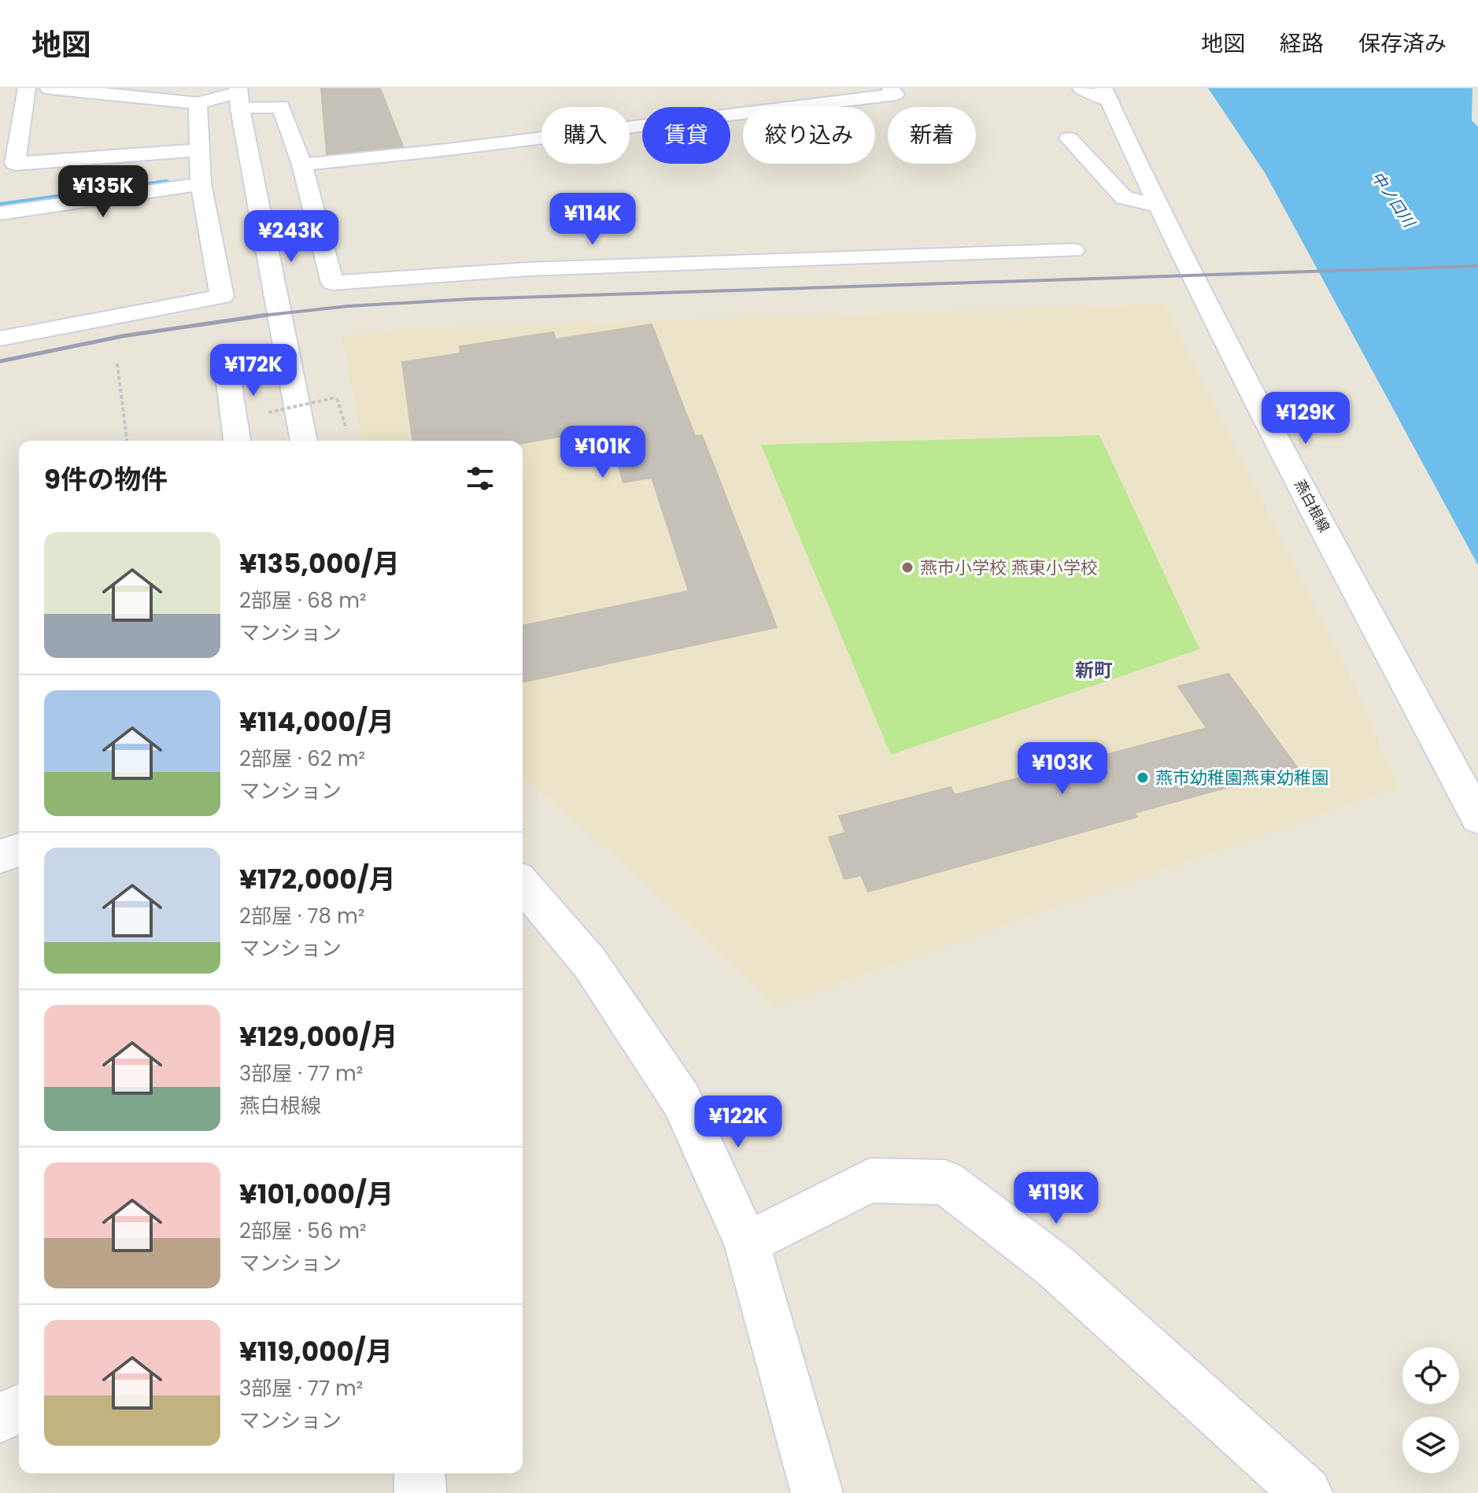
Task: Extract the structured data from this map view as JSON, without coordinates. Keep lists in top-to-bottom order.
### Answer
{
  "streets": {
    "street": ["燕白根線"]
  },
  "districts": ["新町"],
  "water": ["中ノ口川"],
  "places": ["燕市小学校 燕東小学校", "燕市幼稚園燕東幼稚園"],
  "page": {
    "header": "地図",
    "nav": ["地図", "経路", "保存済み"],
    "chip": [
      "購入",
      "賃貸",
      "絞り込み",
      "新着"
    ],
    "price": [
      "¥135K",
      "¥114K",
      "¥243K",
      "¥172K",
      "¥129K",
      "¥101K",
      "¥103K",
      "¥122K",
      "¥119K"
    ],
    "heading": "9件の物件",
    "list": [
      {
        "name": "¥135,000/月",
        "note": "2部屋 · 68 m² · マンション"
      },
      {
        "name": "¥114,000/月",
        "note": "2部屋 · 62 m² · マンション"
      },
      {
        "name": "¥172,000/月",
        "note": "2部屋 · 78 m² · マンション"
      },
      {
        "name": "¥129,000/月",
        "note": "3部屋 · 77 m² · 燕白根線"
      },
      {
        "name": "¥101,000/月",
        "note": "2部屋 · 56 m² · マンション"
      },
      {
        "name": "¥119,000/月",
        "note": "3部屋 · 77 m² · マンション"
      }
    ]
  }
}
